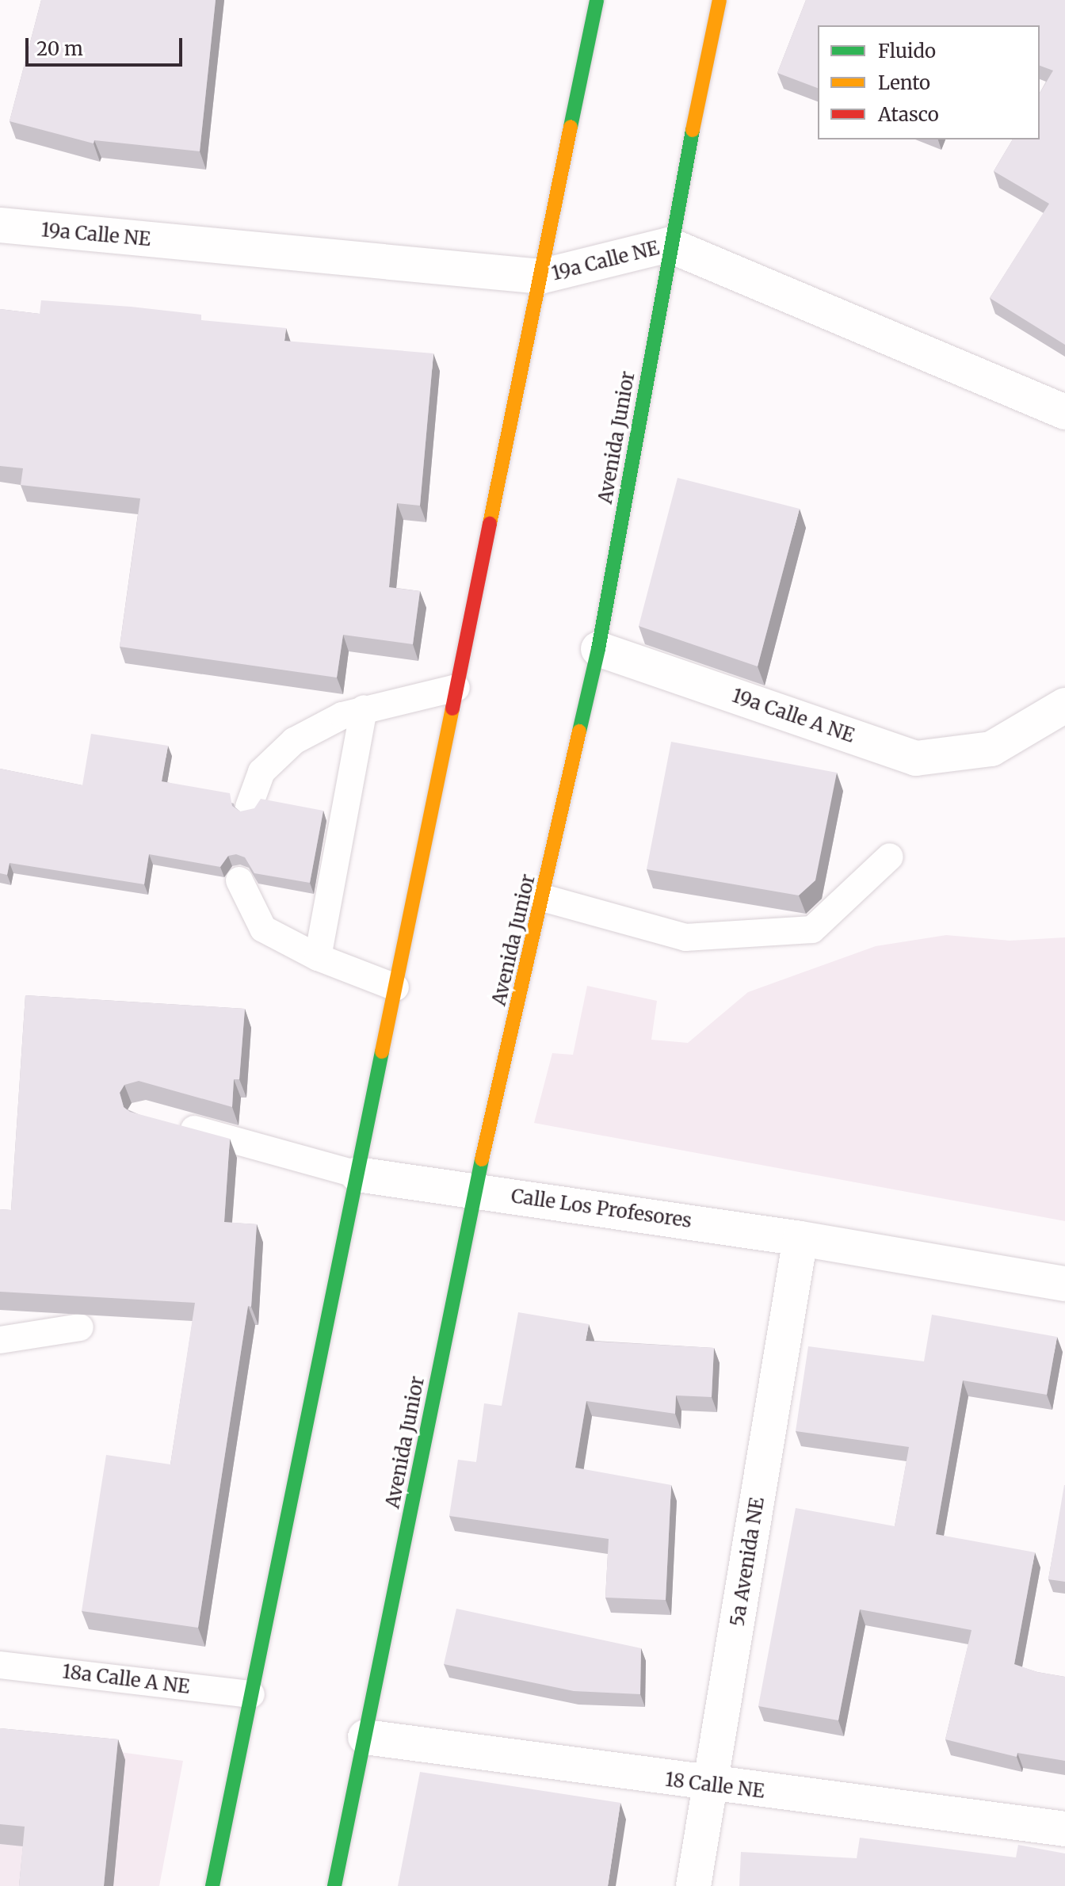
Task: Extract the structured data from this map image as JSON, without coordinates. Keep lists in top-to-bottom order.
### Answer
{
  "streets": {
    "main road": ["Avenida Junior"],
    "street": [
      "19a Calle NE",
      "19a Calle A NE",
      "Calle Los Profesores",
      "5a Avenida NE",
      "18 Calle NE"
    ],
    "lane": ["18a Calle A NE"]
  },
  "crossings": [
    ["19a Calle NE", "Avenida Junior"],
    ["Avenida Junior", "19a Calle A NE"],
    ["Avenida Junior", "Calle Los Profesores"],
    ["Avenida Junior", "18 Calle NE"],
    ["Calle Los Profesores", "5a Avenida NE"],
    ["5a Avenida NE", "18 Calle NE"]
  ],
  "legend": ["Fluido", "Lento", "Atasco"],
  "scale_bar": "20 m"
}
